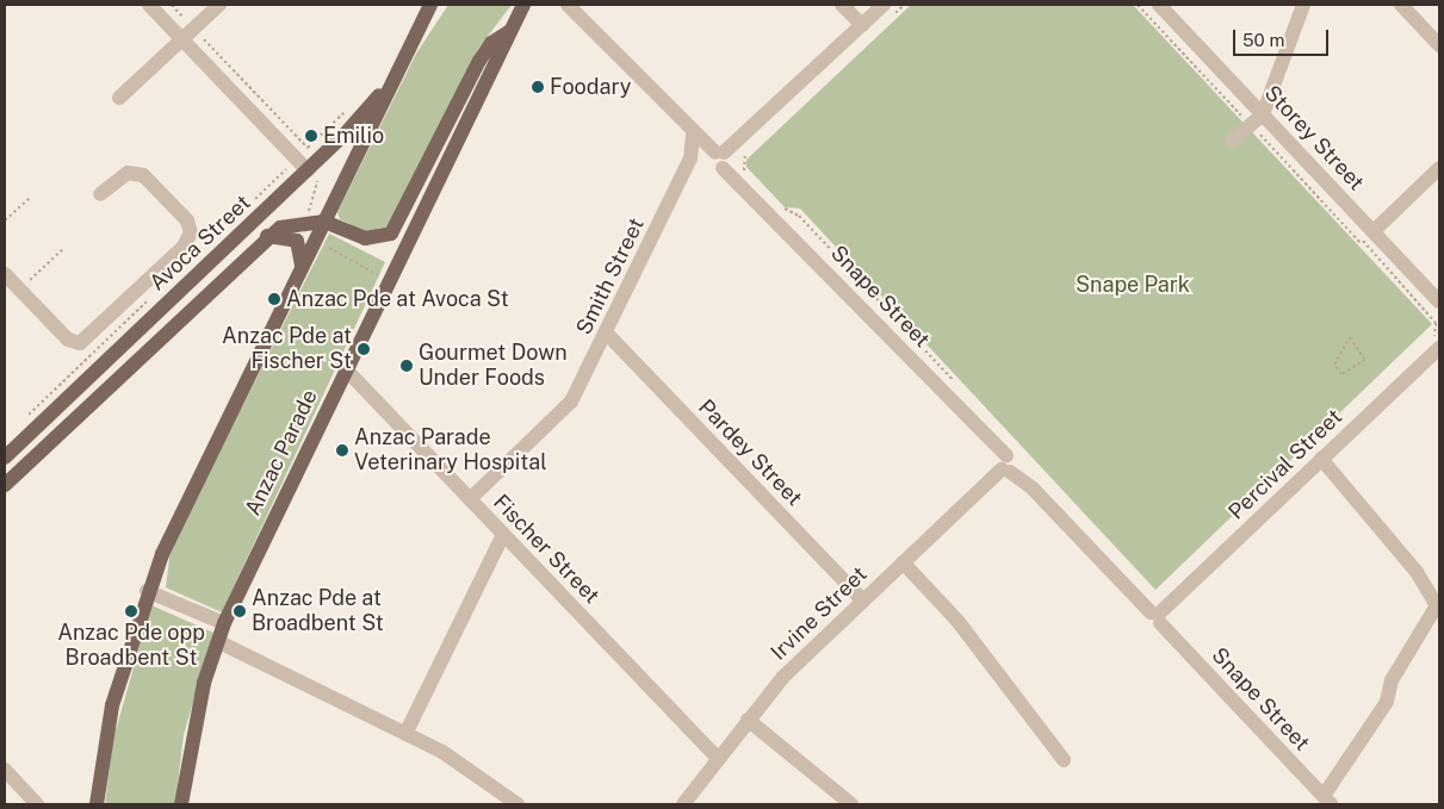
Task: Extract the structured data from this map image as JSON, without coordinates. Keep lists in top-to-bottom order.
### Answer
{
  "streets": {
    "main road": ["Avoca Street", "Anzac Parade"],
    "street": [
      "Storey Street",
      "Smith Street",
      "Snape Street",
      "Pardey Street",
      "Percival Street",
      "Fischer Street",
      "Irvine Street"
    ]
  },
  "crossings": [
    ["Smith Street", "Snape Street"],
    ["Smith Street", "Pardey Street"],
    ["Smith Street", "Fischer Street"],
    ["Snape Street", "Percival Street"],
    ["Snape Street", "Irvine Street"],
    ["Anzac Parade", "Fischer Street"],
    ["Pardey Street", "Irvine Street"],
    ["Fischer Street", "Irvine Street"]
  ],
  "parks": ["Snape Park"],
  "places": [
    "Foodary",
    "Emilio",
    "Anzac Pde at Avoca St",
    "Anzac Pde at Fischer St",
    "Gourmet Down Under Foods",
    "Anzac Parade Veterinary Hospital",
    "Anzac Pde opp Broadbent St",
    "Anzac Pde at Broadbent St"
  ],
  "scale_bar": "50 m"
}
